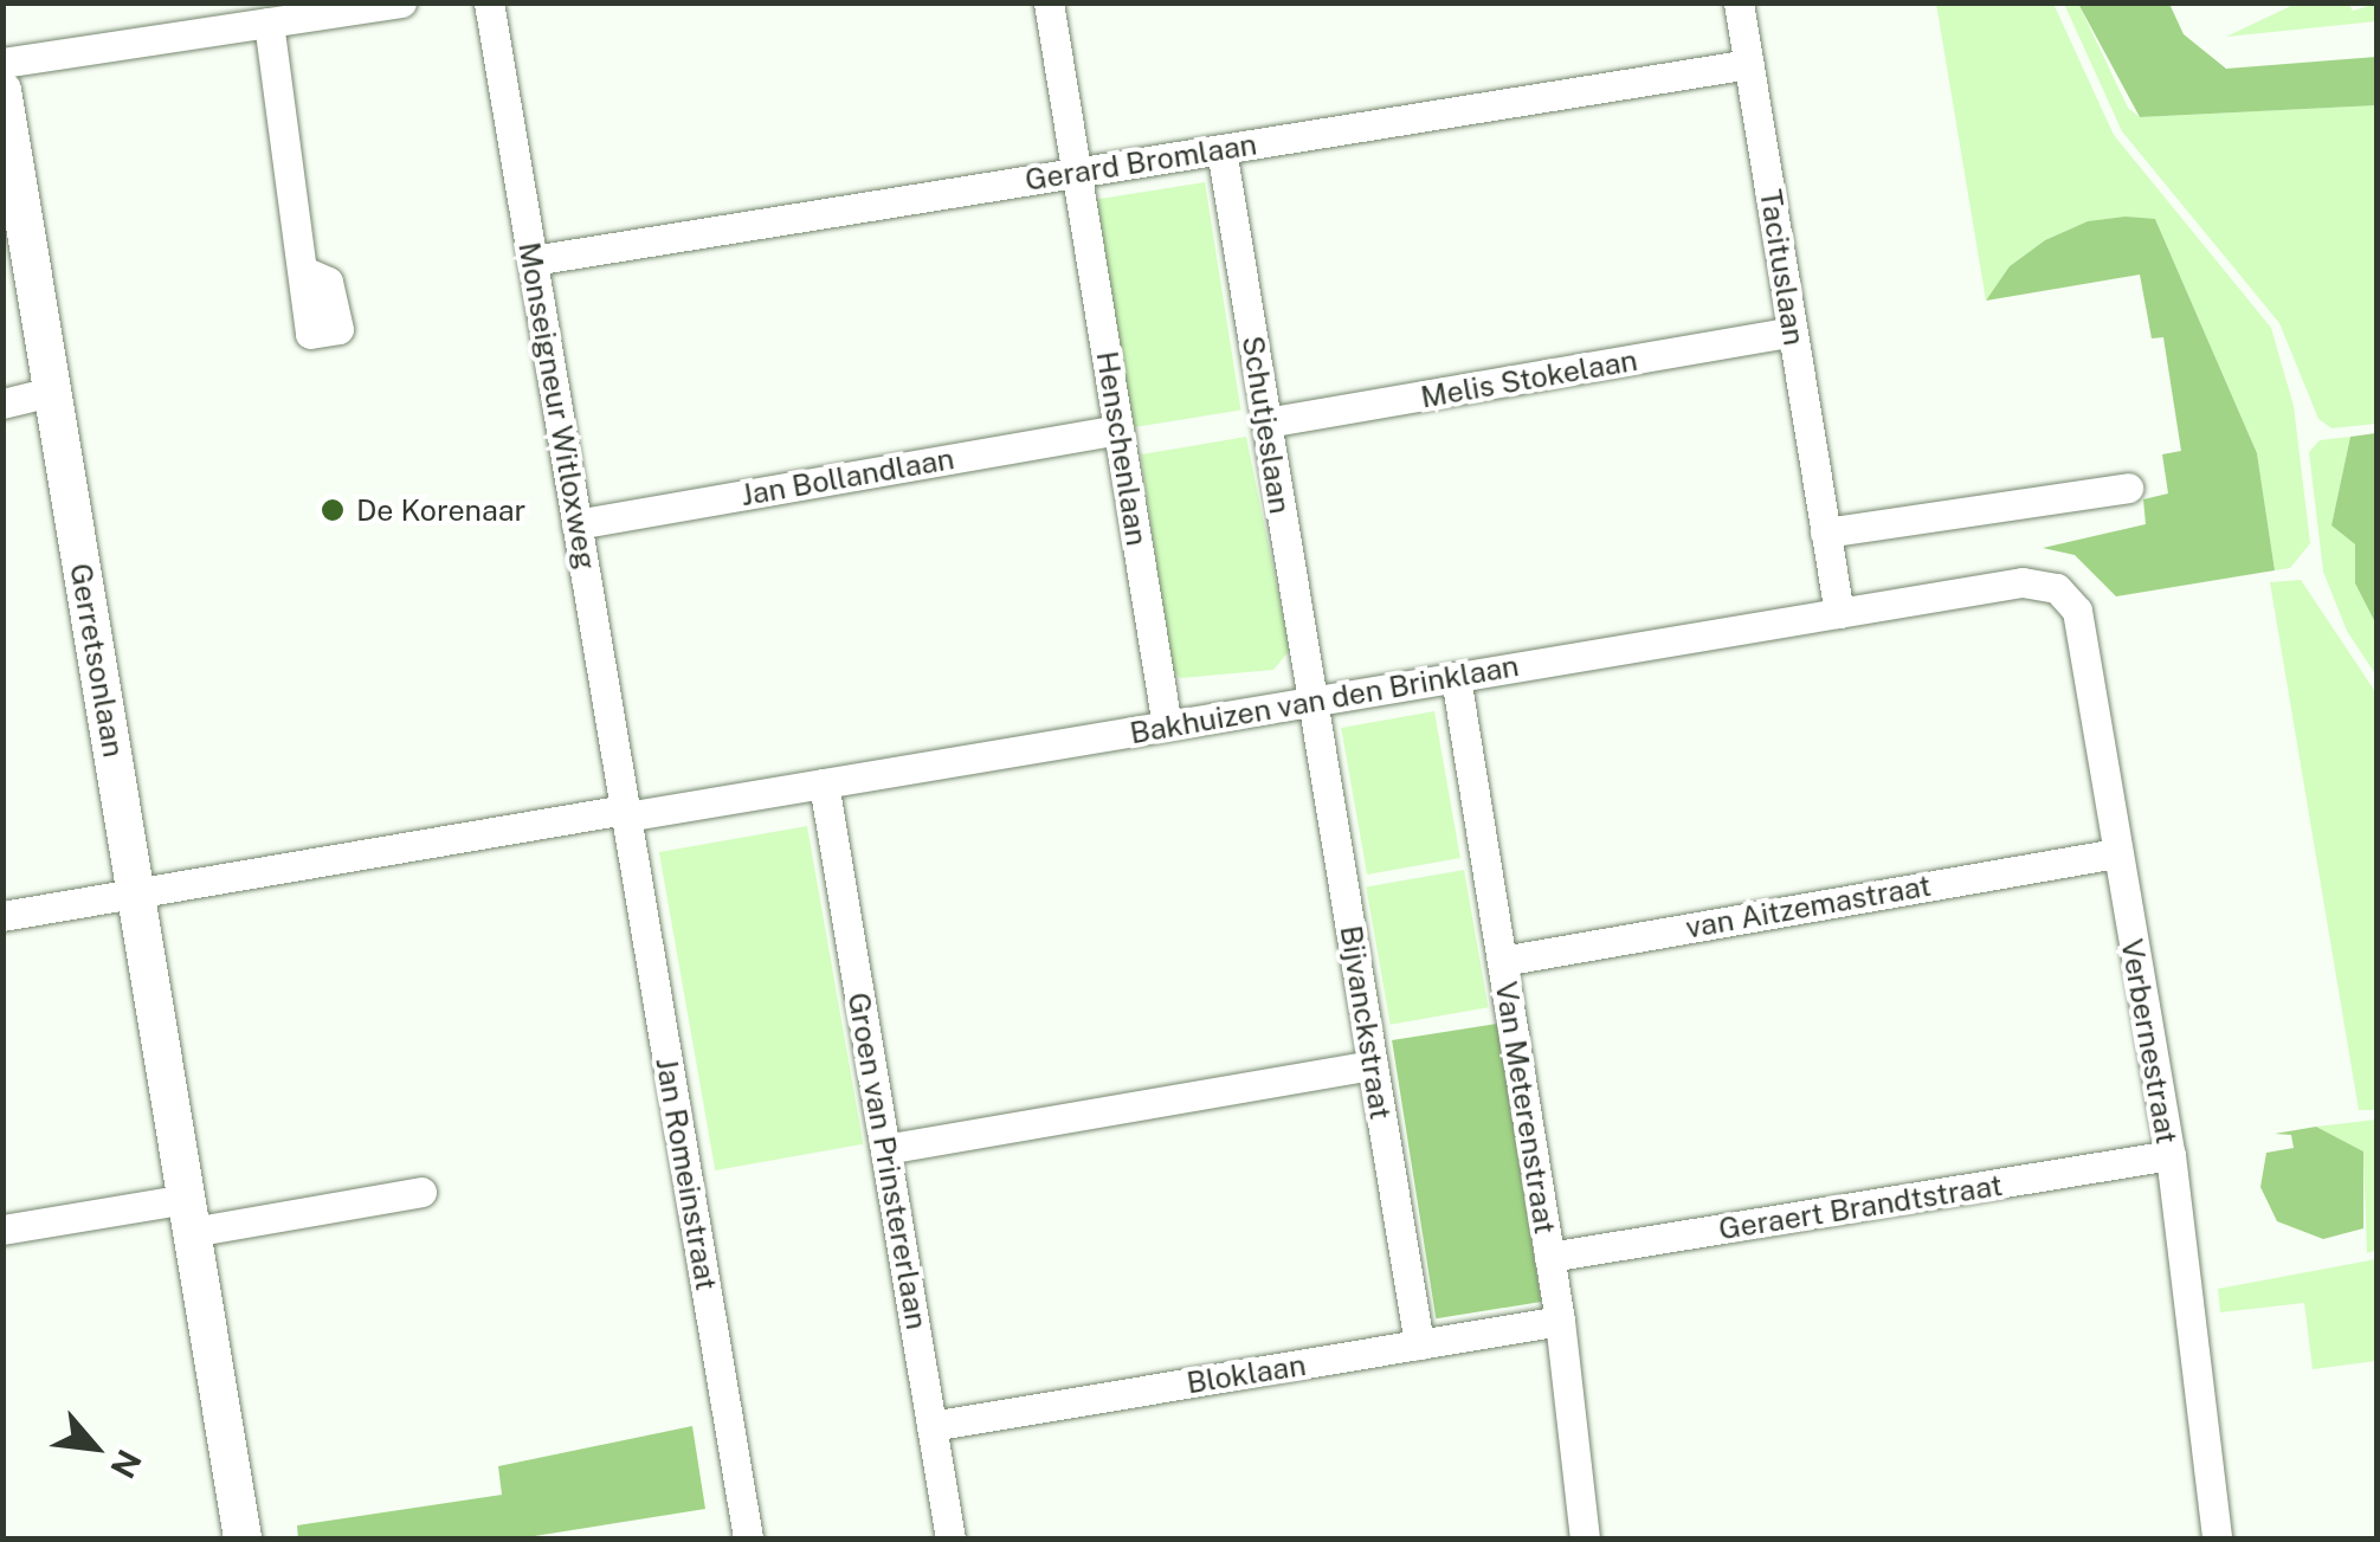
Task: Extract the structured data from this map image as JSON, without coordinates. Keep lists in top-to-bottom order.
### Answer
{
  "streets": {
    "street": [
      "Gerard Bromlaan",
      "Tacituslaan",
      "Melis Stokelaan",
      "Monseigneur Witloxweg",
      "Schutjeslaan",
      "Henschenlaan",
      "Jan Bollandlaan",
      "Gerretsonlaan",
      "Bakhuizen van den Brinklaan",
      "van Aitzemastraat",
      "Bijvanckstraat",
      "Verbernestraat",
      "Van Meterenstraat",
      "Groen van Prinstererlaan",
      "Jan Romeinstraat",
      "Geraert Brandtstraat",
      "Bloklaan"
    ]
  },
  "crossings": [
    ["Gerard Bromlaan", "Tacituslaan"],
    ["Gerard Bromlaan", "Monseigneur Witloxweg"],
    ["Gerard Bromlaan", "Schutjeslaan"],
    ["Gerard Bromlaan", "Henschenlaan"],
    ["Tacituslaan", "Melis Stokelaan"],
    ["Tacituslaan", "Bakhuizen van den Brinklaan"],
    ["Melis Stokelaan", "Schutjeslaan"],
    ["Monseigneur Witloxweg", "Jan Bollandlaan"],
    ["Monseigneur Witloxweg", "Bakhuizen van den Brinklaan"],
    ["Monseigneur Witloxweg", "Jan Romeinstraat"],
    ["Schutjeslaan", "Bakhuizen van den Brinklaan"],
    ["Schutjeslaan", "Bijvanckstraat"],
    ["Henschenlaan", "Jan Bollandlaan"],
    ["Henschenlaan", "Bakhuizen van den Brinklaan"],
    ["Gerretsonlaan", "Bakhuizen van den Brinklaan"],
    ["Bakhuizen van den Brinklaan", "Bijvanckstraat"],
    ["Bakhuizen van den Brinklaan", "Verbernestraat"],
    ["Bakhuizen van den Brinklaan", "Van Meterenstraat"],
    ["Bakhuizen van den Brinklaan", "Groen van Prinstererlaan"],
    ["Bakhuizen van den Brinklaan", "Jan Romeinstraat"],
    ["van Aitzemastraat", "Verbernestraat"],
    ["van Aitzemastraat", "Van Meterenstraat"],
    ["Bijvanckstraat", "Bloklaan"],
    ["Verbernestraat", "Geraert Brandtstraat"],
    ["Van Meterenstraat", "Geraert Brandtstraat"],
    ["Van Meterenstraat", "Bloklaan"],
    ["Groen van Prinstererlaan", "Bloklaan"]
  ],
  "places": ["De Korenaar"],
  "north": "bottom right"
}
